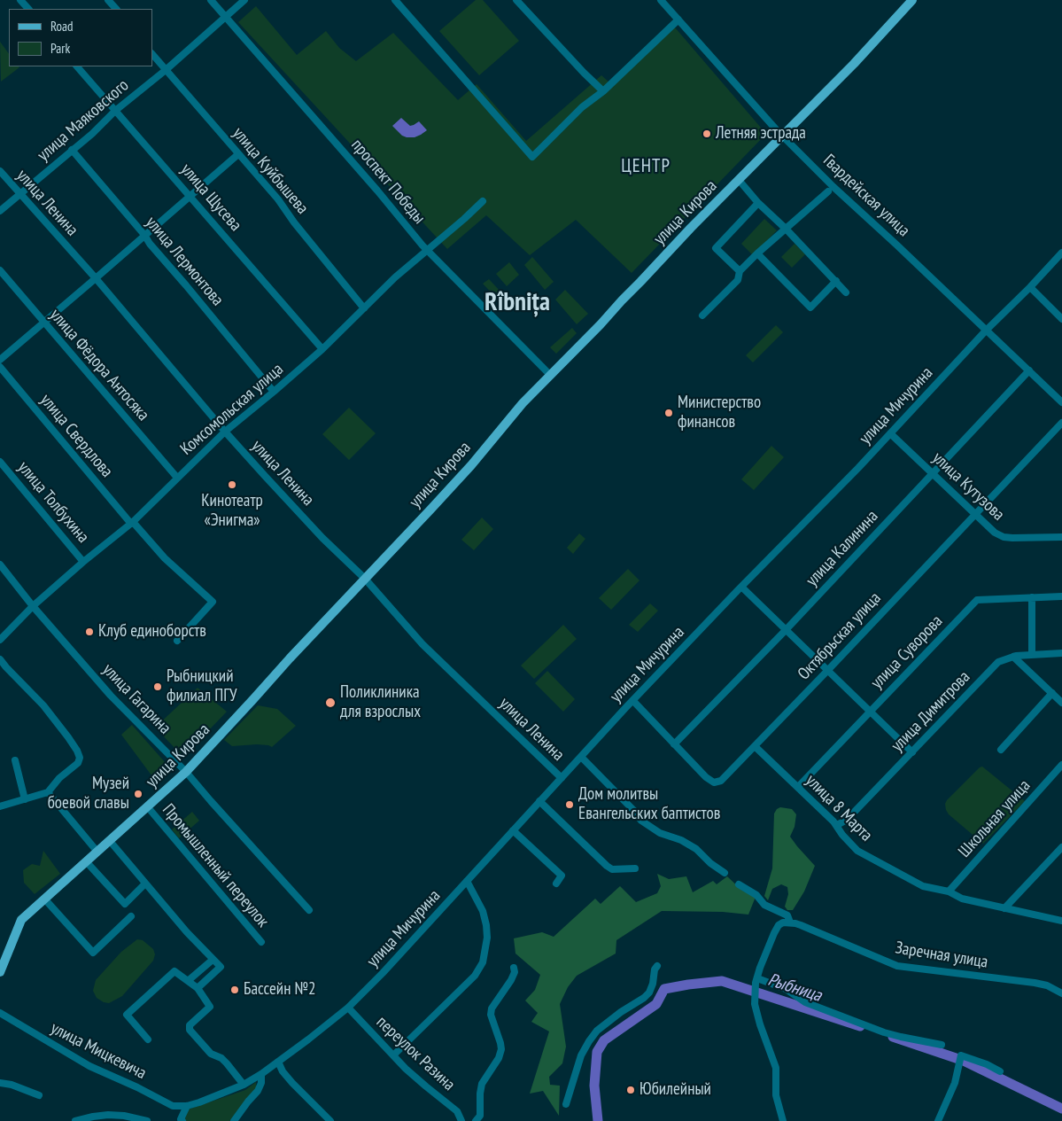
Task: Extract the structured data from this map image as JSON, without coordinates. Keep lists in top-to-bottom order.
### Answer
{
  "streets": {
    "main road": ["улица Кирова"],
    "street": [
      "улица Маяковского",
      "улица Куйбышева",
      "проспект Победы",
      "Гвардейская улица",
      "улица Щусева",
      "улица Ленина",
      "улица Лермонтова",
      "улица Фёдора Антосяка",
      "улица Мичурина",
      "Комсомольская улица",
      "улица Свердлова",
      "улица Кутузова",
      "улица Толбухина",
      "улица Калинина",
      "Октябрьская улица",
      "улица Суворова",
      "улица Гагарина",
      "улица Димитрова",
      "улица 8 Марта",
      "Школьная улица",
      "Промышленный переулок",
      "Заречная улица",
      "улица Мицкевича",
      "переулок Разина"
    ]
  },
  "crossings": [
    ["улица Маяковского", "улица Куйбышева"],
    ["улица Маяковского", "проспект Победы"],
    ["улица Маяковского", "улица Щусева"],
    ["улица Маяковского", "улица Ленина"],
    ["улица Маяковского", "улица Лермонтова"],
    ["улица Куйбышева", "Комсомольская улица"],
    ["проспект Победы", "улица Кирова"],
    ["проспект Победы", "Комсомольская улица"],
    ["Гвардейская улица", "улица Кирова"],
    ["Гвардейская улица", "улица Мичурина"],
    ["Гвардейская улица", "улица Калинина"],
    ["улица Щусева", "Комсомольская улица"],
    ["улица Ленина", "улица Кирова"],
    ["улица Ленина", "улица Мичурина"],
    ["улица Ленина", "Комсомольская улица"],
    ["улица Кирова", "улица Гагарина"],
    ["улица Кирова", "Промышленный переулок"],
    ["улица Лермонтова", "Комсомольская улица"],
    ["улица Фёдора Антосяка", "Комсомольская улица"],
    ["улица Мичурина", "улица Кутузова"],
    ["улица Мичурина", "Октябрьская улица"],
    ["улица Мичурина", "улица Мицкевича"],
    ["улица Мичурина", "переулок Разина"],
    ["Комсомольская улица", "улица Свердлова"],
    ["Комсомольская улица", "улица Толбухина"],
    ["Комсомольская улица", "улица Гагарина"],
    ["улица Кутузова", "улица Калинина"],
    ["улица Кутузова", "Октябрьская улица"],
    ["улица Калинина", "Октябрьская улица"],
    ["Октябрьская улица", "улица 8 Марта"],
    ["улица Суворова", "улица 8 Марта"],
    ["улица Димитрова", "улица 8 Марта"],
    ["улица 8 Марта", "Школьная улица"]
  ],
  "districts": ["ЦЕНТР", "Rîbnița"],
  "water": ["Рыбница"],
  "places": [
    "Летняя эстрада",
    "Министерство финансов",
    "Кинотеатр «Энигма»",
    "Клуб единоборств",
    "Рыбницкий филиал ПГУ",
    "Поликлиника для взрослых",
    "Музей боевой славы",
    "Дом молитвы Евангельских баптистов",
    "Бассейн №2",
    "Юбилейный"
  ],
  "legend": ["Road", "Park"]
}
